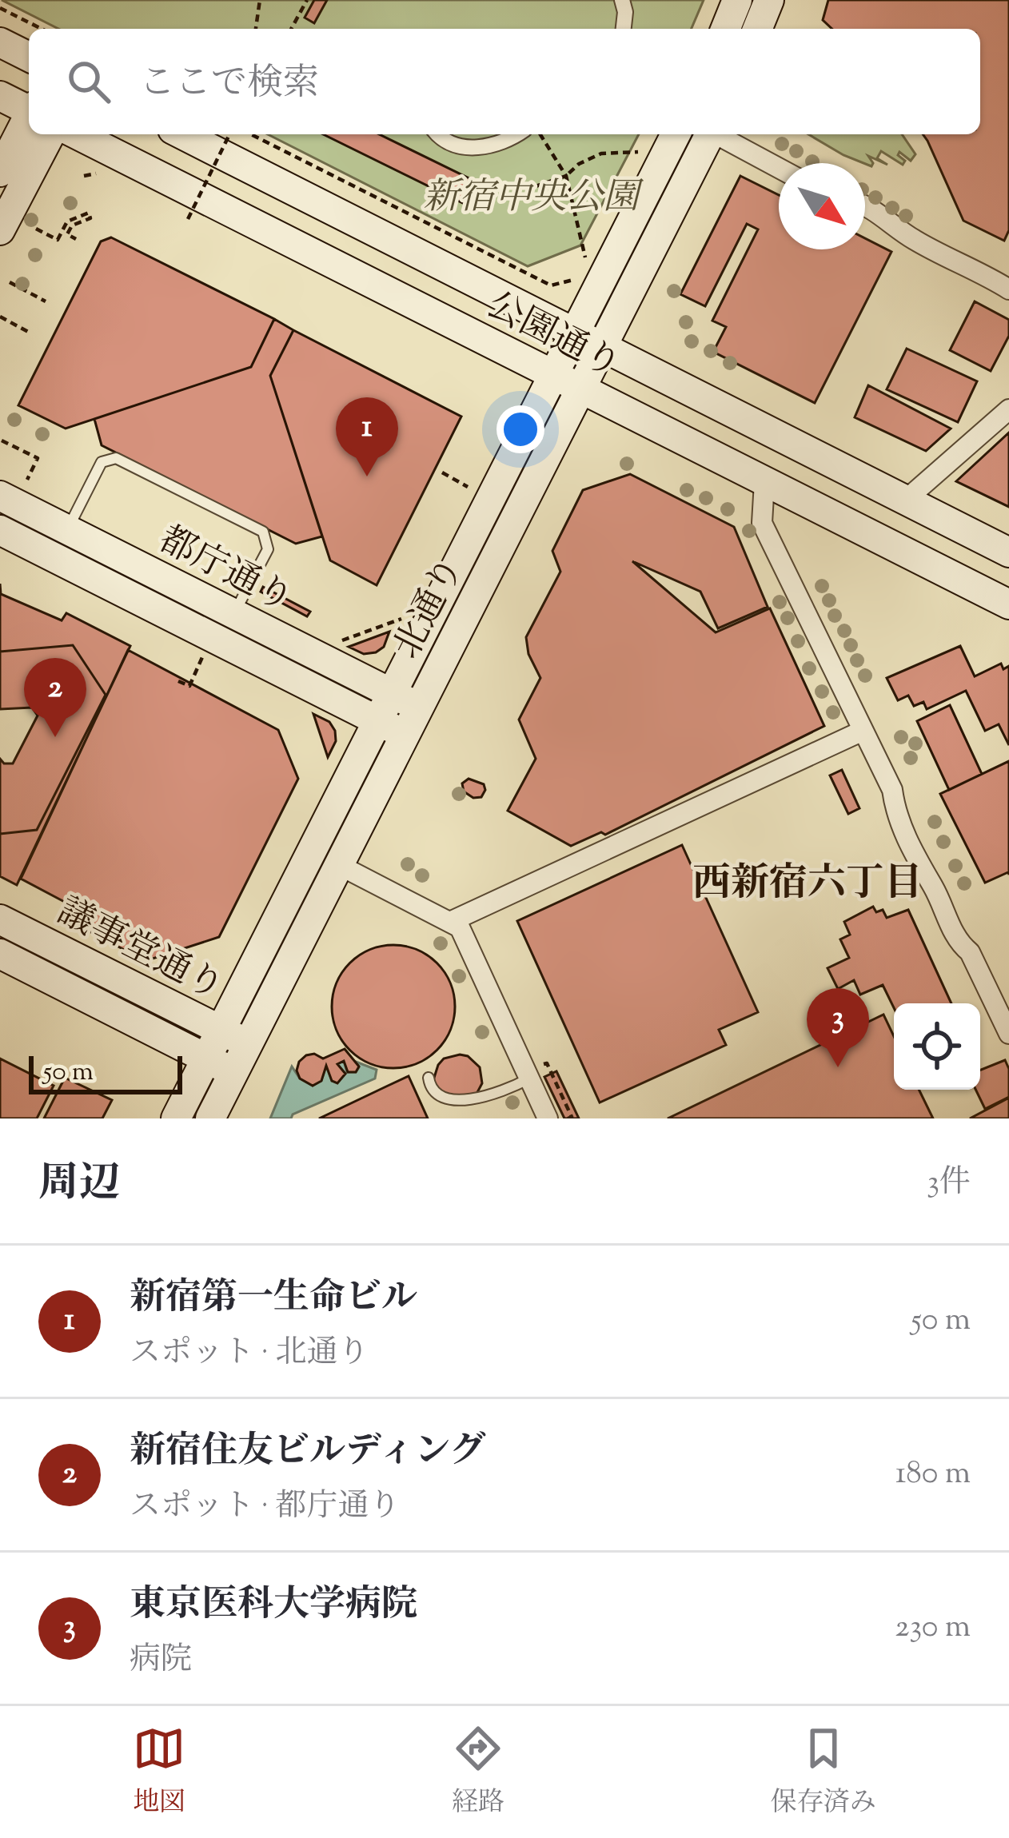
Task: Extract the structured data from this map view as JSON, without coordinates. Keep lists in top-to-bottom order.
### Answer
{
  "streets": {
    "main road": [
      "公園通り",
      "都庁通り",
      "北通り",
      "議事堂通り"
    ]
  },
  "crossings": [
    ["公園通り", "北通り"],
    ["都庁通り", "北通り"],
    ["北通り", "議事堂通り"]
  ],
  "districts": ["西新宿六丁目"],
  "parks": ["新宿中央公園"],
  "scale_bar": "50 m",
  "north": "bottom right",
  "page": {
    "search": "ここで検索",
    "pins": ["1", "2", "3"],
    "scale": "50 m",
    "heading": ["周辺", "3件"],
    "list": [
      {
        "mark": "1",
        "name": "新宿第一生命ビル",
        "note": "スポット · 北通り",
        "value": "50 m"
      },
      {
        "mark": "2",
        "name": "新宿住友ビルディング",
        "note": "スポット · 都庁通り",
        "value": "180 m"
      },
      {
        "mark": "3",
        "name": "東京医科大学病院",
        "note": "病院",
        "value": "230 m"
      }
    ],
    "nav": ["地図", "経路", "保存済み"]
  }
}
